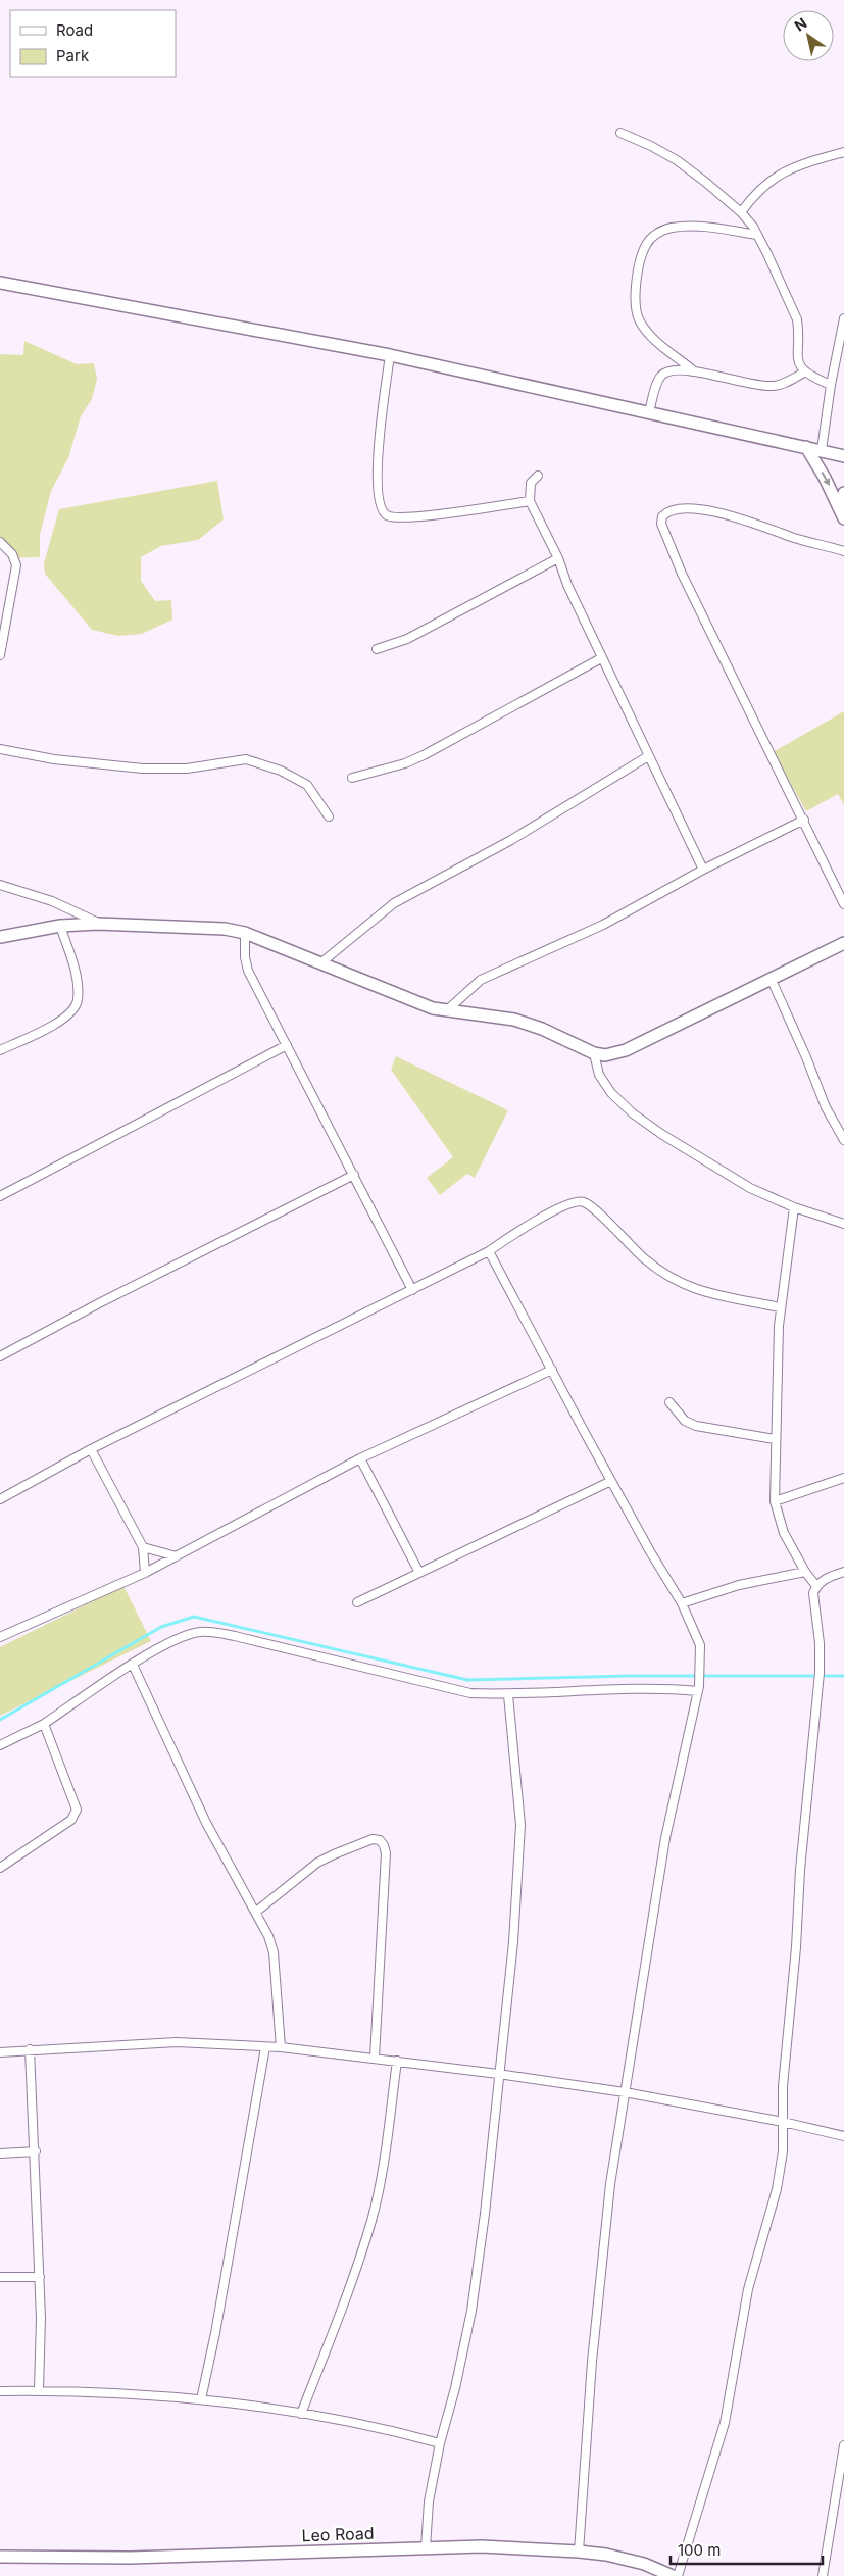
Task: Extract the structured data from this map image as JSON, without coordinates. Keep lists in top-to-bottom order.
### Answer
{
  "streets": {
    "street": ["Leo Road"]
  },
  "legend": ["Road", "Park"],
  "scale_bar": "100 m",
  "north": "top left"
}
